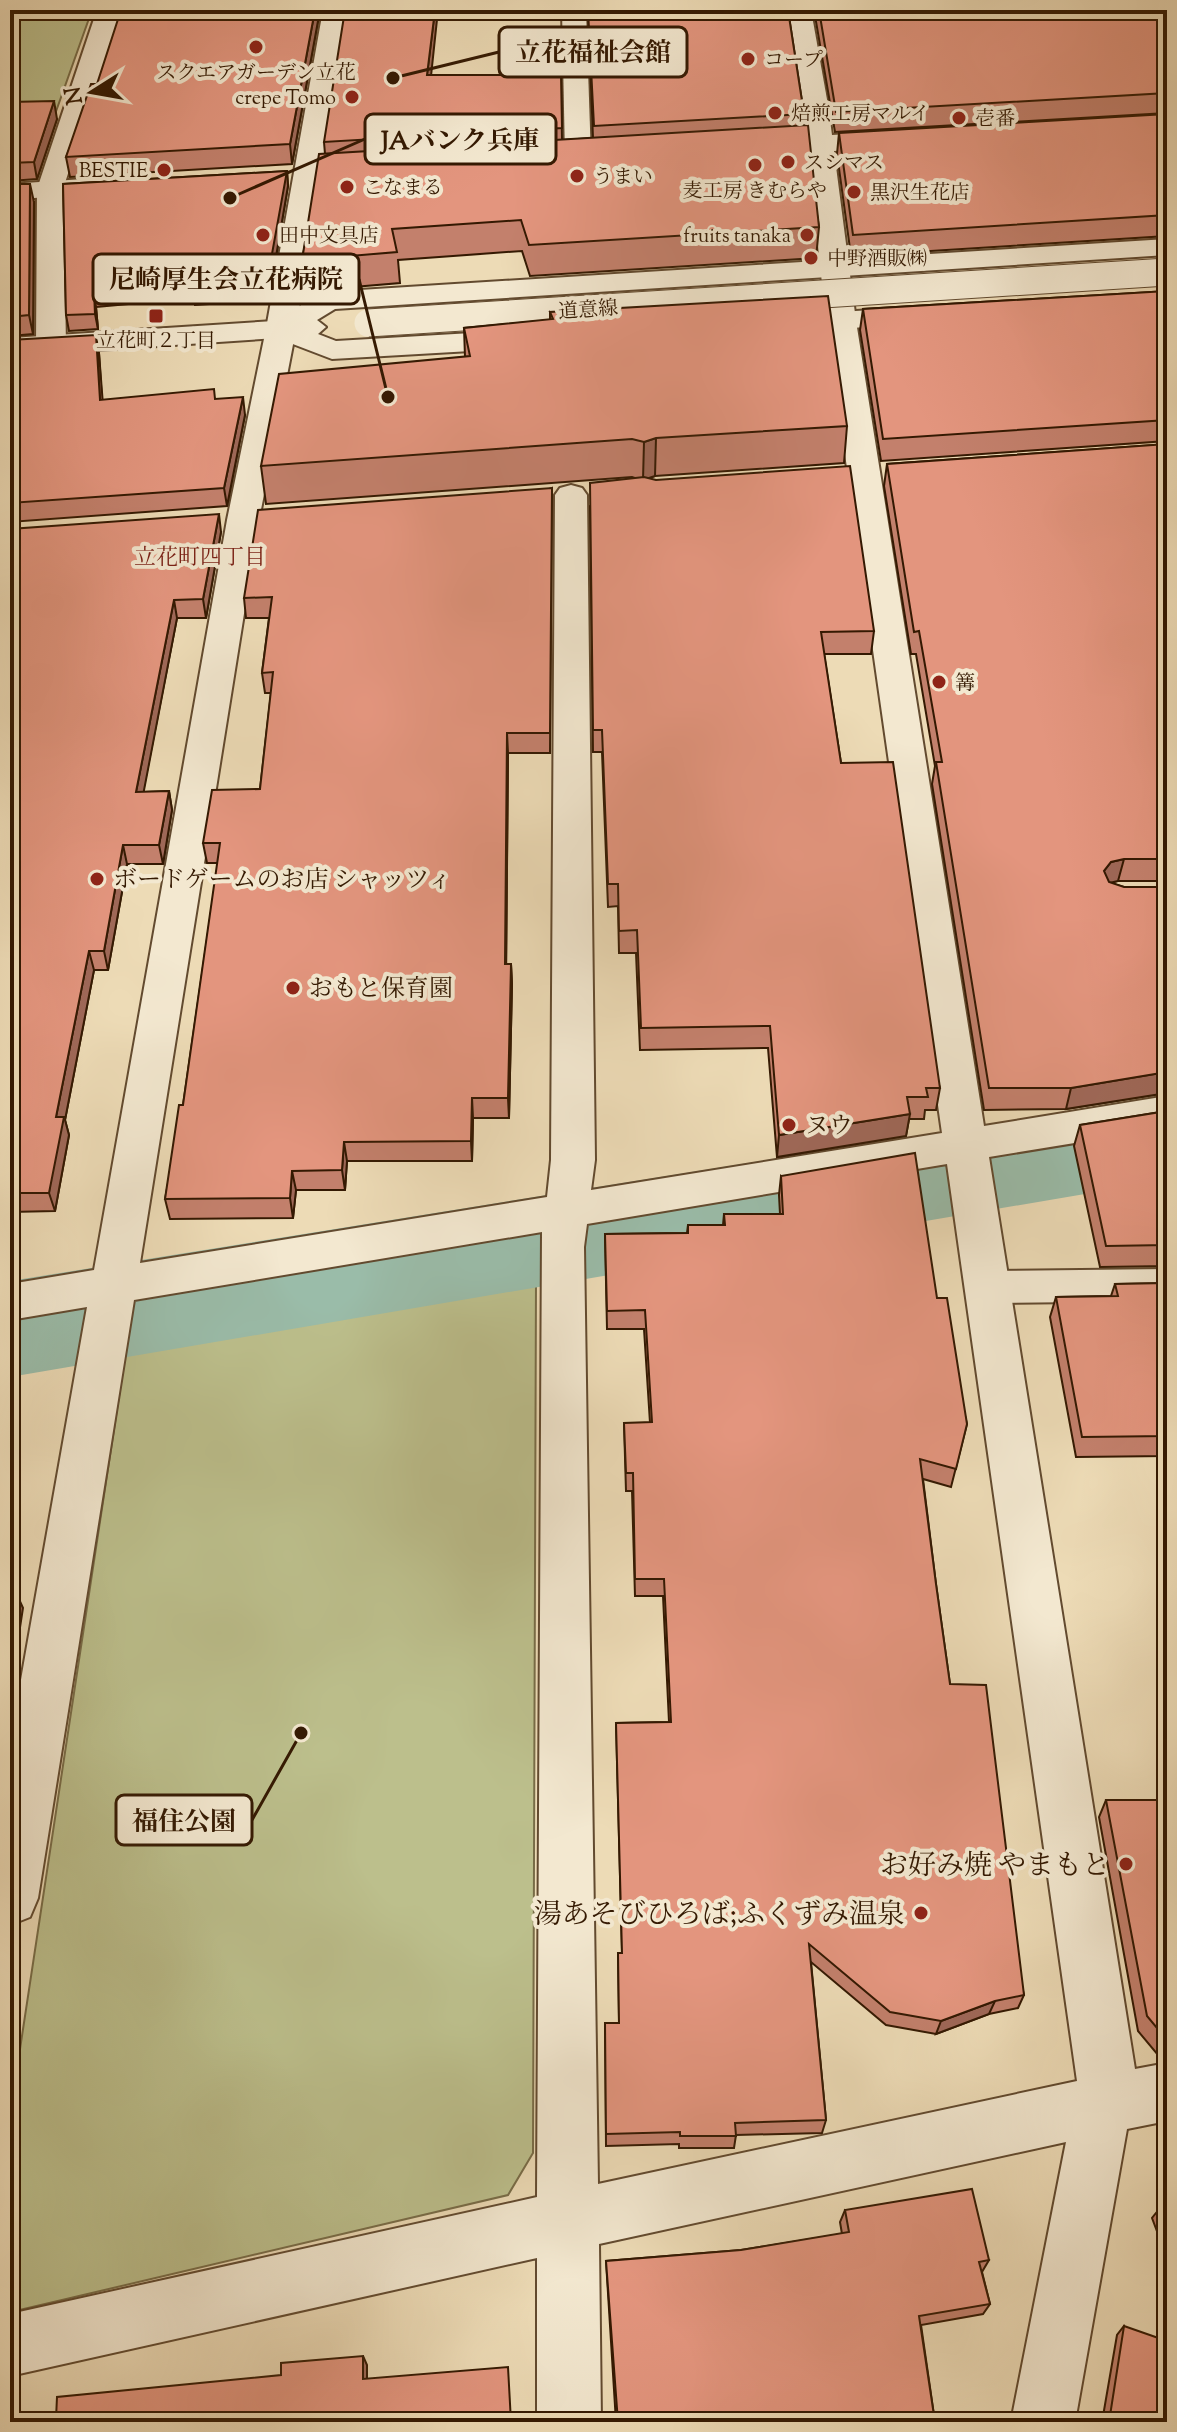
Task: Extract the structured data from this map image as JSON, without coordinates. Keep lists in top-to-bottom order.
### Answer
{
  "streets": {
    "street": ["道意線"]
  },
  "districts": ["立花町四丁目"],
  "places": {
    "other": [
      "スクエアガーデン立花",
      "コープ",
      "立花福祉会館",
      "crepe Tomo",
      "焙煎工房マルイ",
      "壱番",
      "スシマス",
      "麦工房 きむらや",
      "BESTIE",
      "うまい",
      "こなまる",
      "黒沢生花店",
      "JAバンク兵庫",
      "田中文具店",
      "fruits tanaka",
      "中野酒販㈱",
      "尼崎厚生会立花病院",
      "篝",
      "ボードゲームのお店 シャッツィ",
      "おもと保育園",
      "ヌウ",
      "福住公園",
      "お好み焼 やまもと",
      "湯あそびひろば;ふくずみ温泉"
    ],
    "transit": ["立花町２丁目"]
  },
  "north": "left"
}
